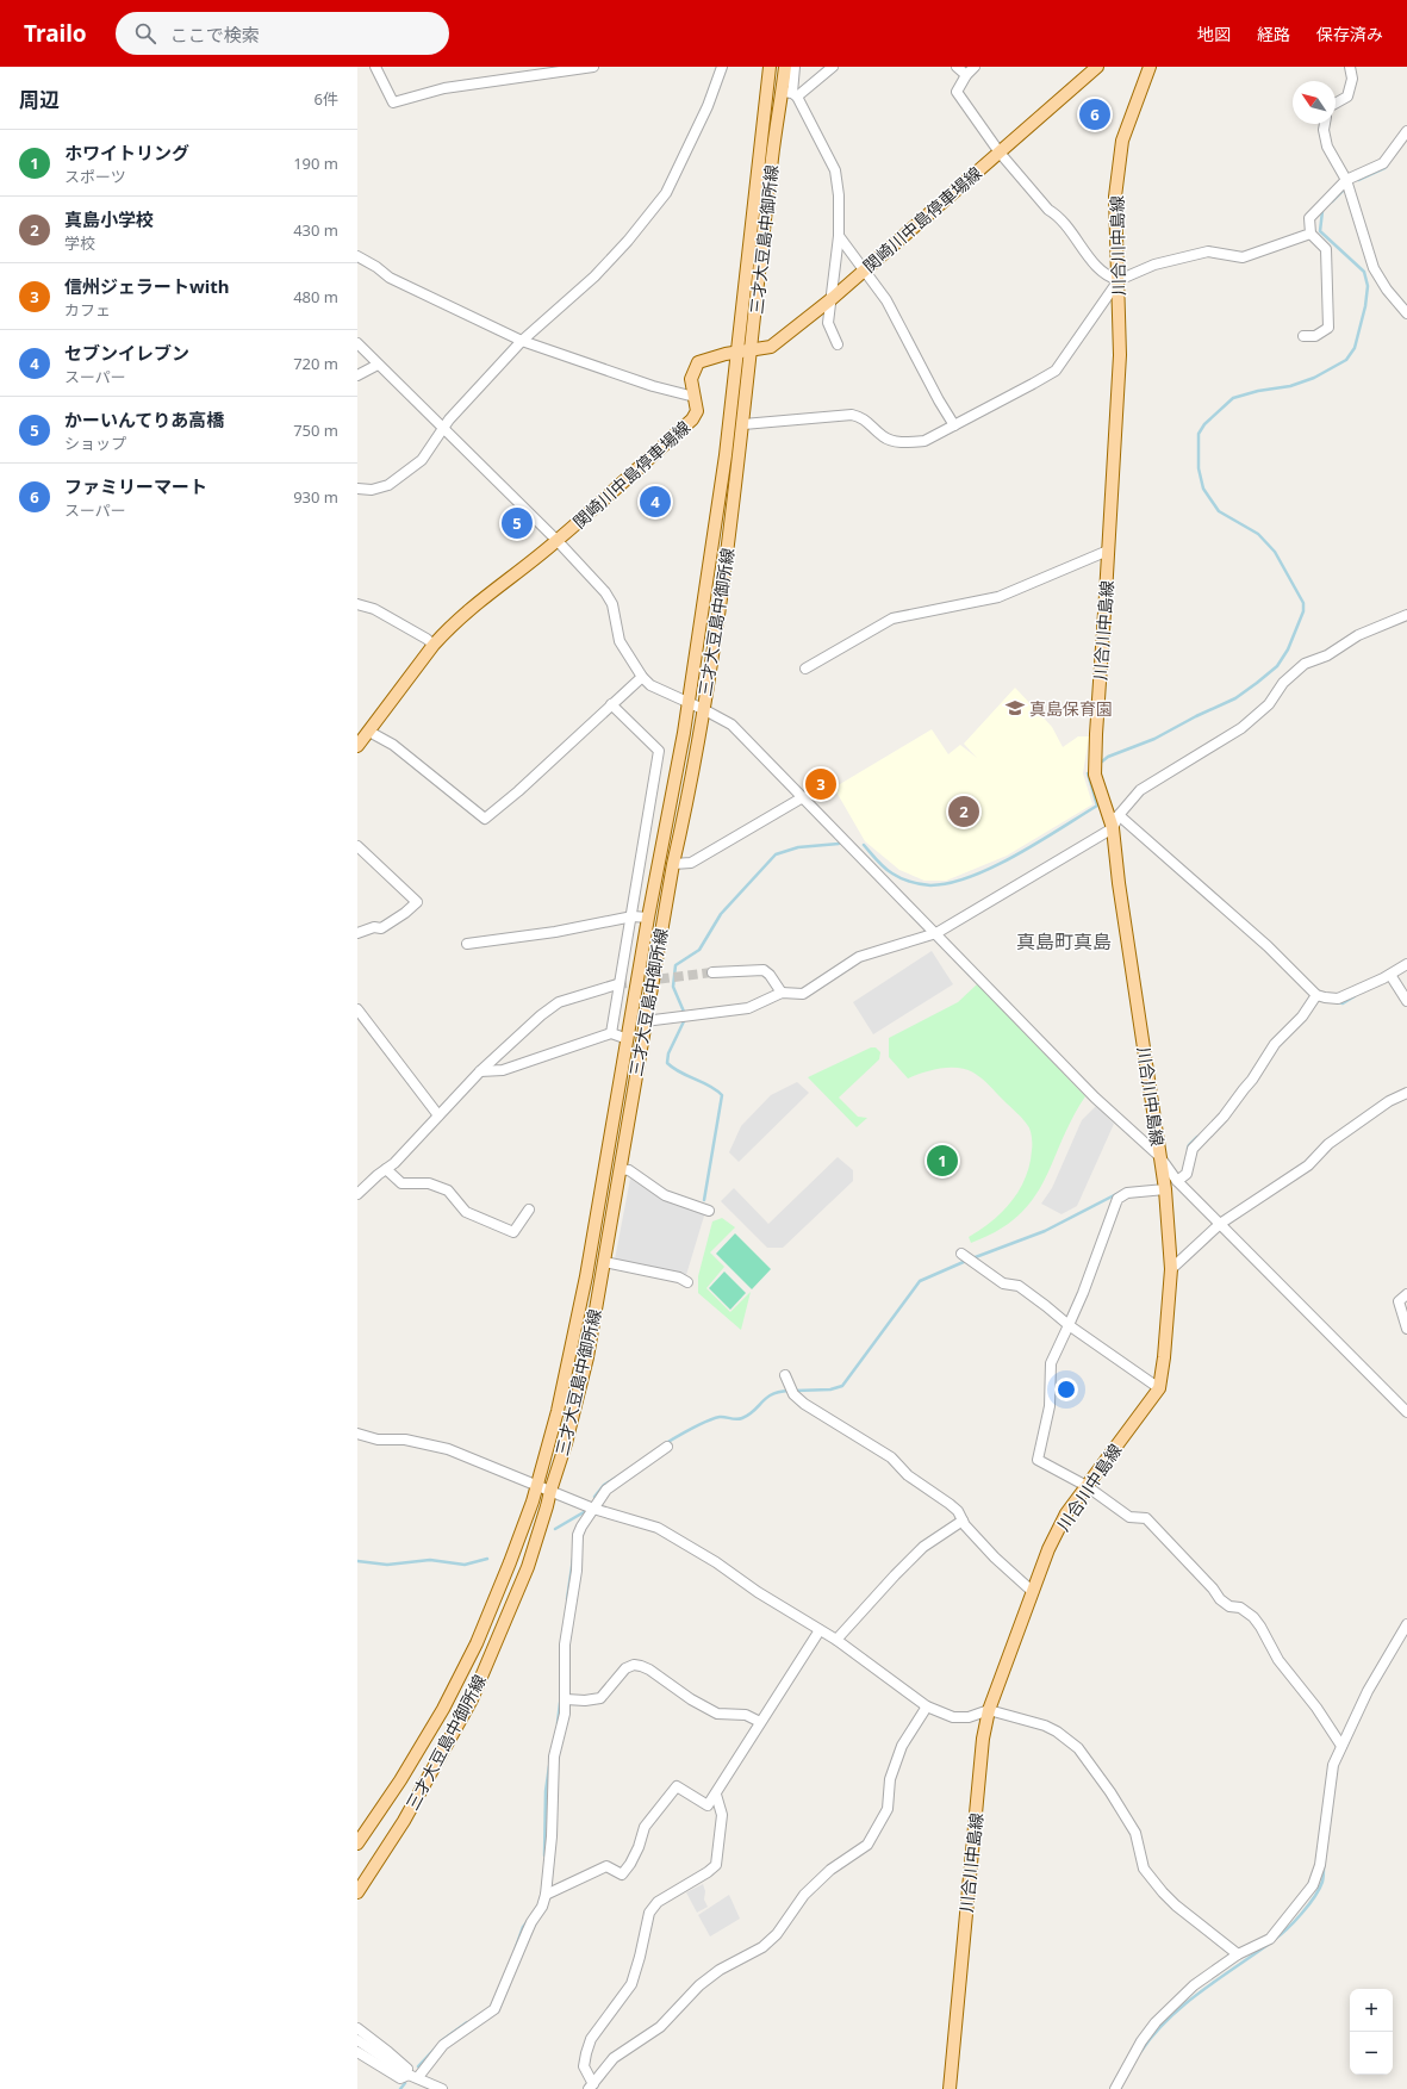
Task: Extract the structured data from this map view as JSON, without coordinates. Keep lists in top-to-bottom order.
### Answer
{
  "streets": {
    "main road": ["関崎川中島停車場線", "三才大豆島中御所線", "川合川中島線"]
  },
  "crossings": [
    ["関崎川中島停車場線", "三才大豆島中御所線"]
  ],
  "districts": ["真島町真島"],
  "places": {
    "school or university": ["真島保育園"]
  },
  "north": "top left",
  "page": {
    "header": "Trailo",
    "search": "ここで検索",
    "nav": ["地図", "経路", "保存済み"],
    "heading": ["周辺", "6件"],
    "pins": [
      "6",
      "4",
      "5",
      "3",
      "2",
      "1"
    ],
    "list": [
      {
        "mark": "1",
        "name": "ホワイトリング",
        "note": "スポーツ",
        "value": "190 m"
      },
      {
        "mark": "2",
        "name": "真島小学校",
        "note": "学校",
        "value": "430 m"
      },
      {
        "mark": "3",
        "name": "信州ジェラートwith",
        "note": "カフェ",
        "value": "480 m"
      },
      {
        "mark": "4",
        "name": "セブンイレブン",
        "note": "スーパー",
        "value": "720 m"
      },
      {
        "mark": "5",
        "name": "かーいんてりあ高橋",
        "note": "ショップ",
        "value": "750 m"
      },
      {
        "mark": "6",
        "name": "ファミリーマート",
        "note": "スーパー",
        "value": "930 m"
      }
    ],
    "map_buttons": ["+", "−"]
  }
}
